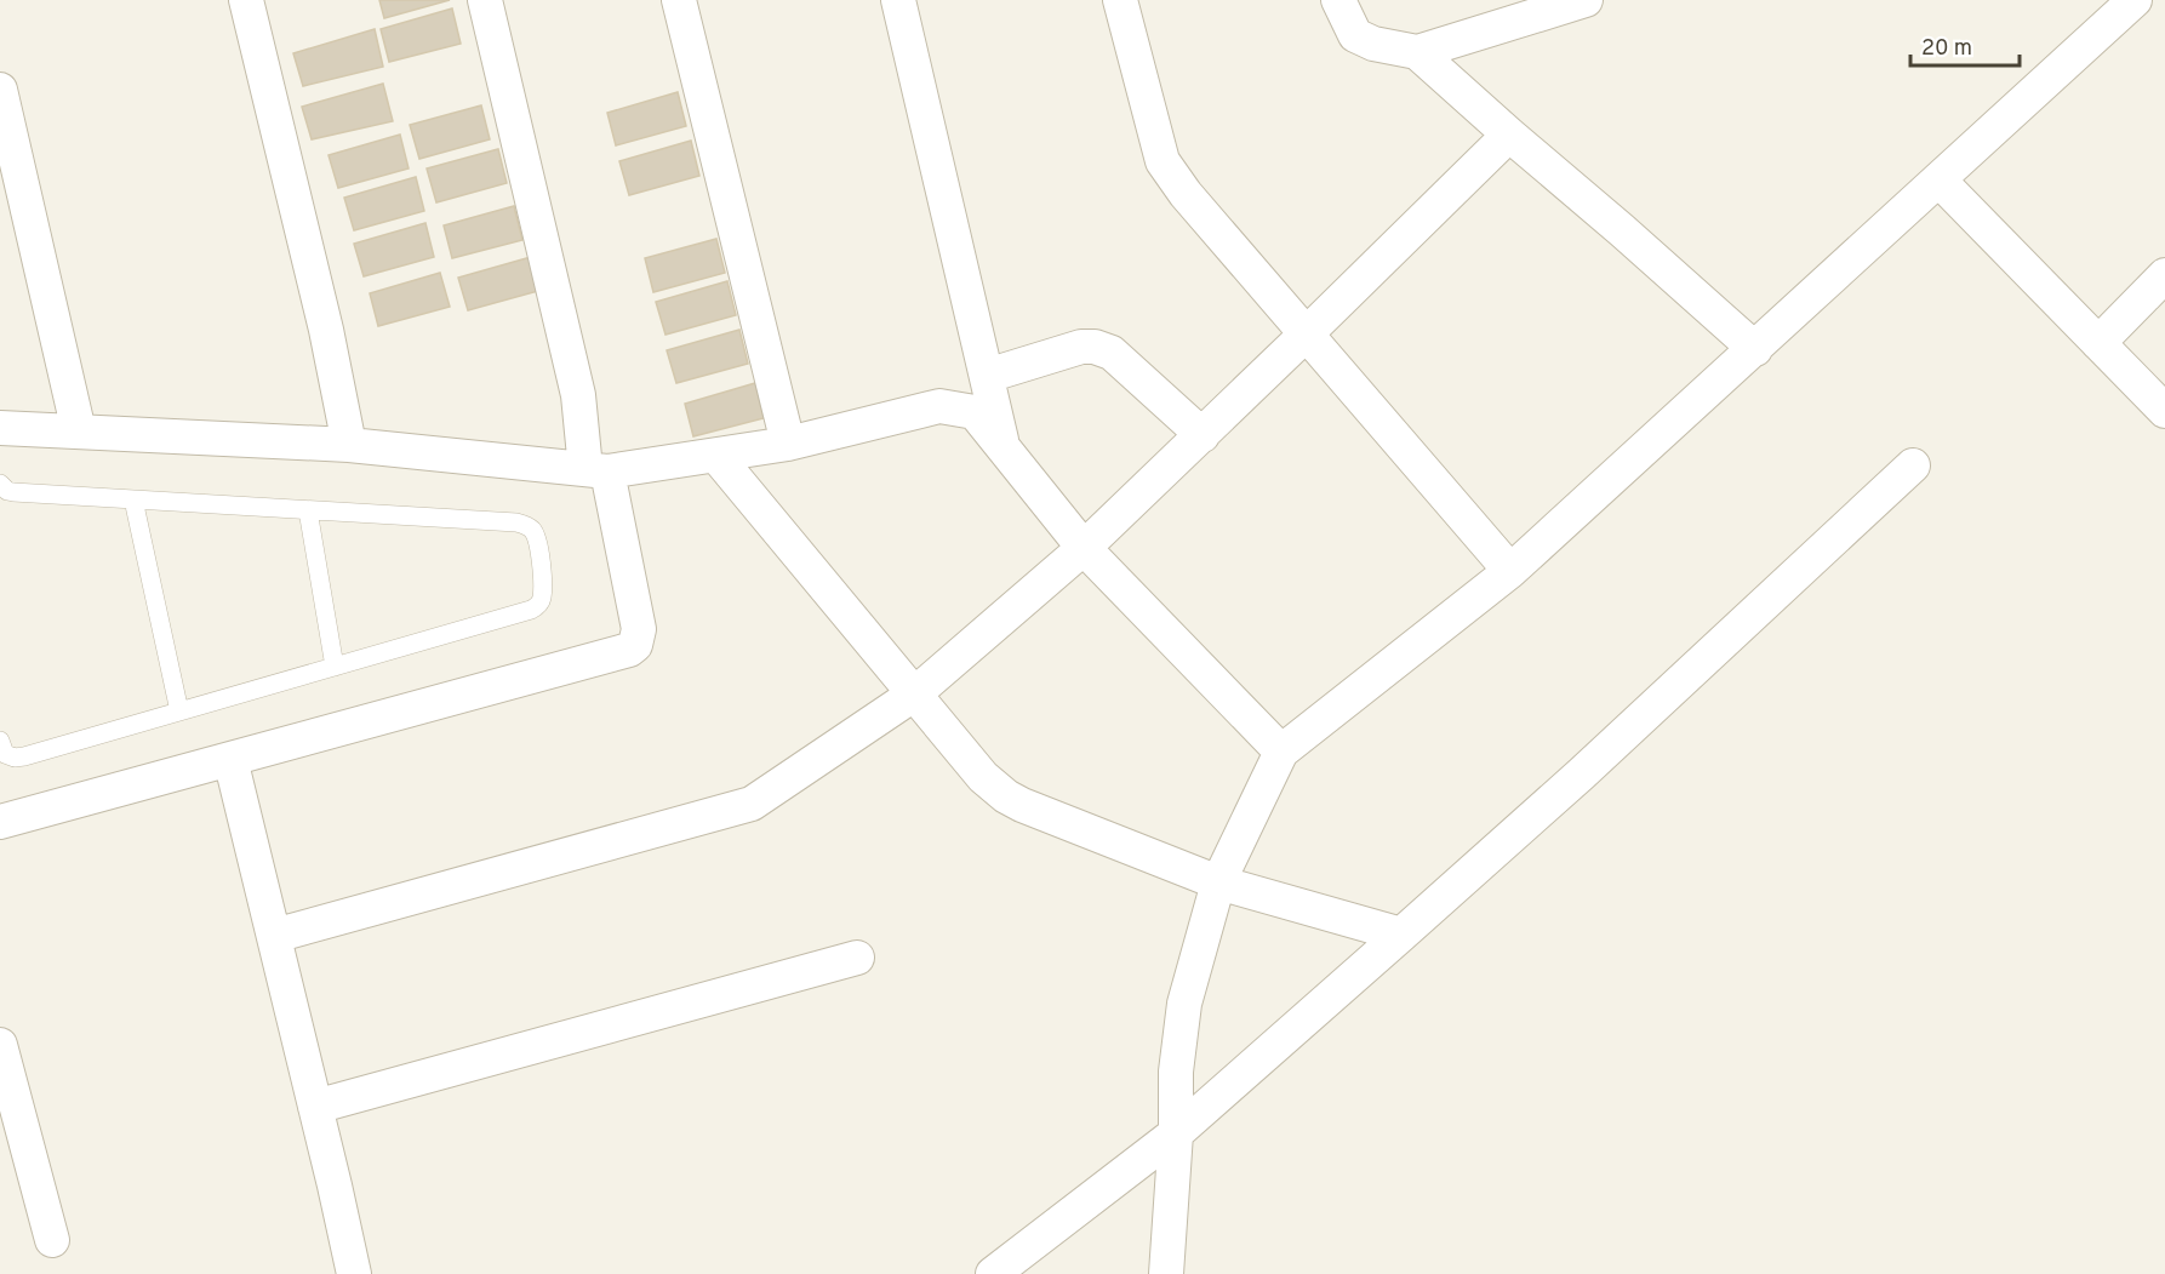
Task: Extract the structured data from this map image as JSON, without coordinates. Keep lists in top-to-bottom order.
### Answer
{
  "scale_bar": "20 m"
}
